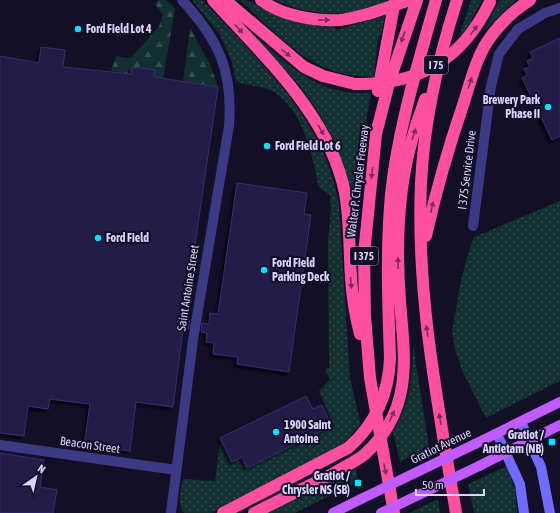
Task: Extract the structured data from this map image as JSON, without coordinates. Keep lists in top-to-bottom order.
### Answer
{
  "streets": {
    "highway": ["I 75", "Walter P. Chrysler Freeway", "I 375"],
    "main road": ["Gratiot Avenue"],
    "street": ["I 375 Service Drive", "Saint Antoine Street", "Beacon Street"]
  },
  "crossings": [
    ["Saint Antoine Street", "Beacon Street"]
  ],
  "places": {
    "other": [
      "Ford Field Lot 4",
      "Brewery Park Phase II",
      "Ford Field Lot 6",
      "Ford Field",
      "Ford Field Parking Deck",
      "1900 Saint Antoine"
    ],
    "transit": ["Gratiot / Antietam (NB)", "Gratiot / Chrysler NS (SB)"]
  },
  "scale_bar": "50 m",
  "north": "top right"
}
